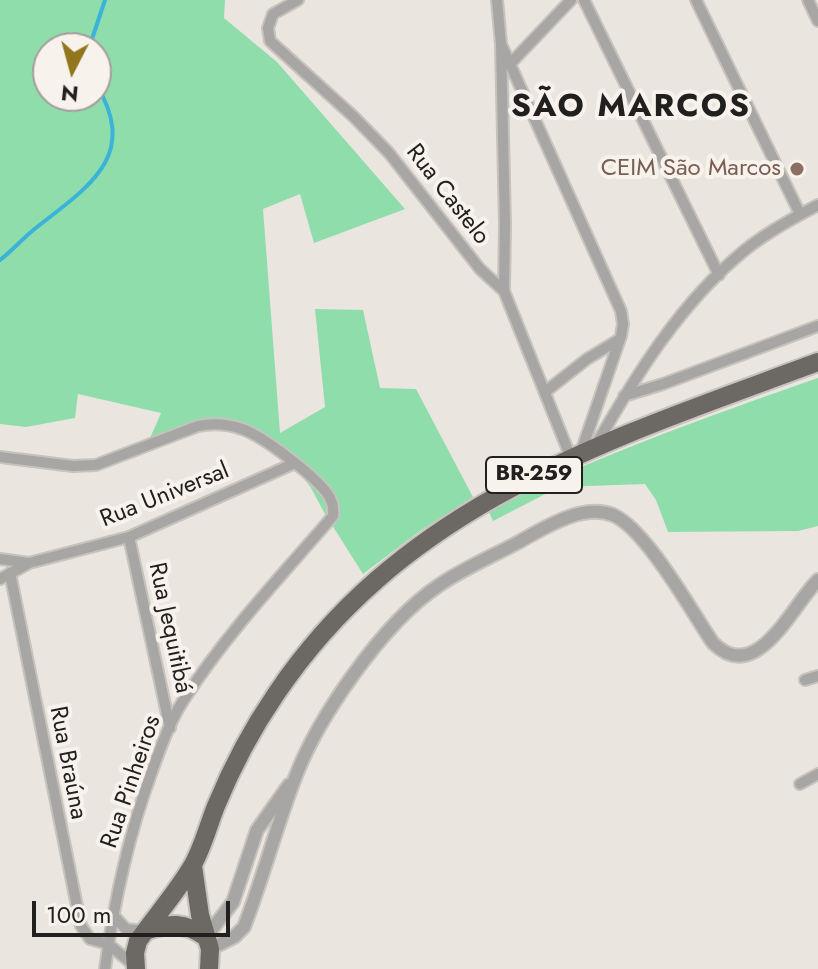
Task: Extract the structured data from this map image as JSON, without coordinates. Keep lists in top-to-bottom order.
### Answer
{
  "streets": {
    "highway": ["BR-259"],
    "street": [
      "Rua Castelo",
      "Rua Universal",
      "Rua Jequitibá",
      "Rua Braúna",
      "Rua Pinheiros"
    ]
  },
  "crossings": [
    ["Rua Castelo", "BR-259"],
    ["BR-259", "Rua Braúna"],
    ["Rua Universal", "Rua Jequitibá"],
    ["Rua Universal", "Rua Pinheiros"],
    ["Rua Jequitibá", "Rua Pinheiros"],
    ["Rua Braúna", "Rua Pinheiros"]
  ],
  "districts": ["SÃO MARCOS"],
  "places": ["CEIM São Marcos"],
  "scale_bar": "100 m",
  "north": "bottom"
}
